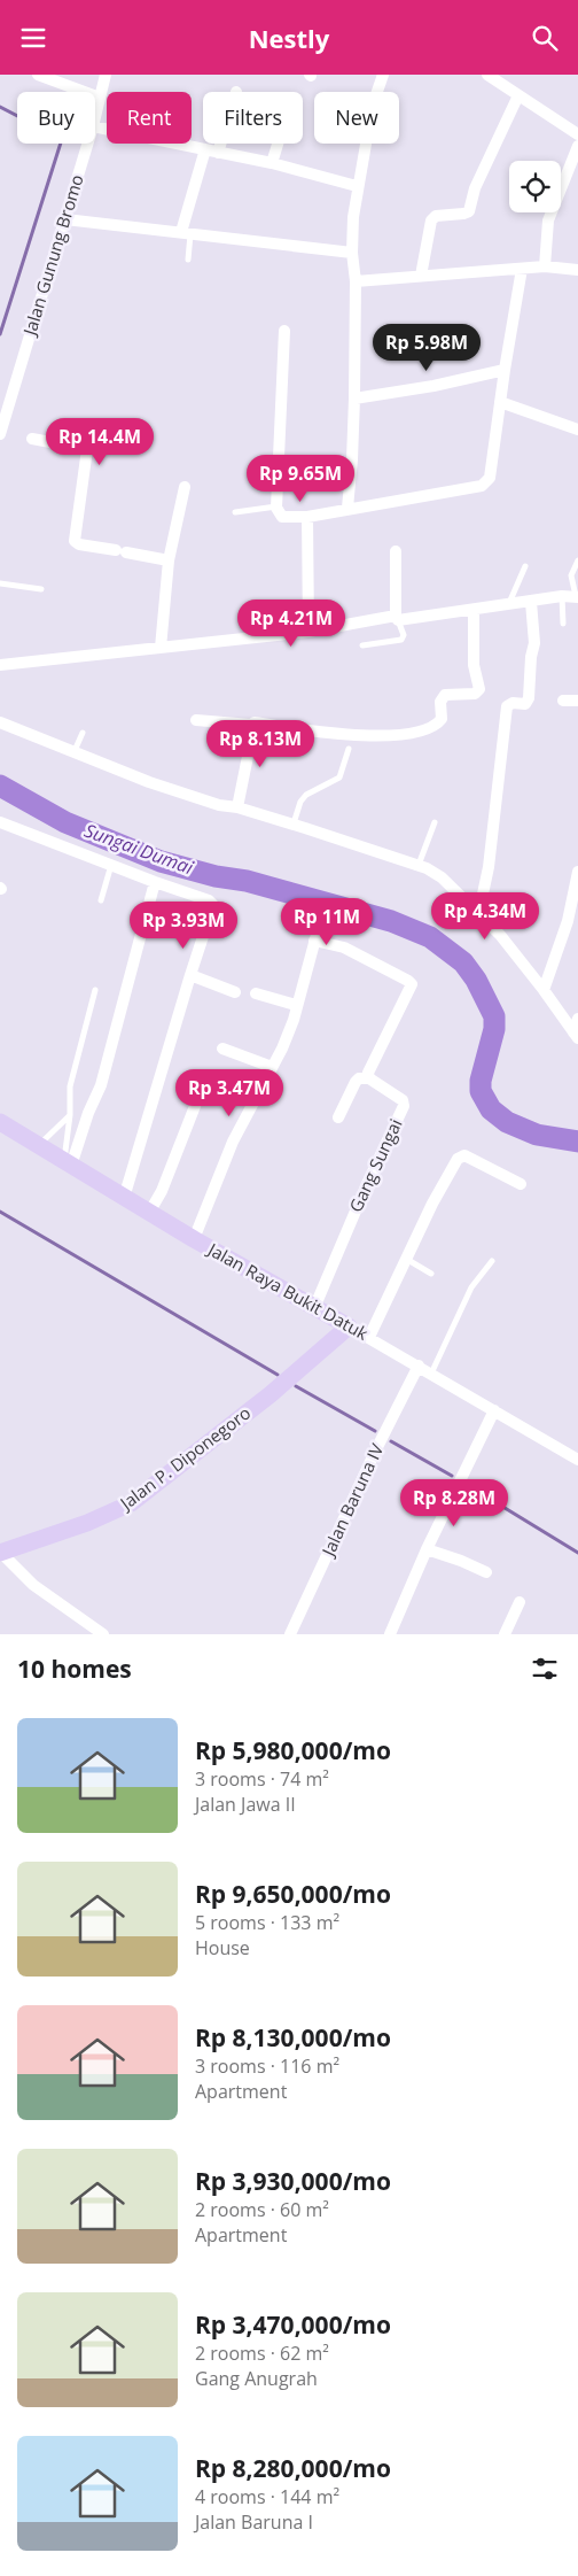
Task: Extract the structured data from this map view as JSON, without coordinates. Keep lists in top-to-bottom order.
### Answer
{
  "streets": {
    "main road": ["Jalan Raya Bukit Datuk", "Jalan P. Diponegoro"],
    "street": ["Jalan Gunung Bromo", "Gang Sungai", "Jalan Baruna IV"]
  },
  "crossings": [
    ["Gang Sungai", "Jalan Raya Bukit Datuk"],
    ["Jalan Raya Bukit Datuk", "Jalan P. Diponegoro"],
    ["Jalan Raya Bukit Datuk", "Jalan Baruna IV"]
  ],
  "water": ["Sungai Dumai"],
  "page": {
    "header": "Nestly",
    "chip": [
      "Buy",
      "Rent",
      "Filters",
      "New"
    ],
    "price": [
      "Rp 5.98M",
      "Rp 14.4M",
      "Rp 9.65M",
      "Rp 4.21M",
      "Rp 8.13M",
      "Rp 4.34M",
      "Rp 11M",
      "Rp 3.93M",
      "Rp 3.47M",
      "Rp 8.28M"
    ],
    "heading": "10 homes",
    "list": [
      {
        "name": "Rp 5,980,000/mo",
        "note": "3 rooms · 74 m² · Jalan Jawa II"
      },
      {
        "name": "Rp 9,650,000/mo",
        "note": "5 rooms · 133 m² · House"
      },
      {
        "name": "Rp 8,130,000/mo",
        "note": "3 rooms · 116 m² · Apartment"
      },
      {
        "name": "Rp 3,930,000/mo",
        "note": "2 rooms · 60 m² · Apartment"
      },
      {
        "name": "Rp 3,470,000/mo",
        "note": "2 rooms · 62 m² · Gang Anugrah"
      },
      {
        "name": "Rp 8,280,000/mo",
        "note": "4 rooms · 144 m² · Jalan Baruna I"
      }
    ]
  }
}
